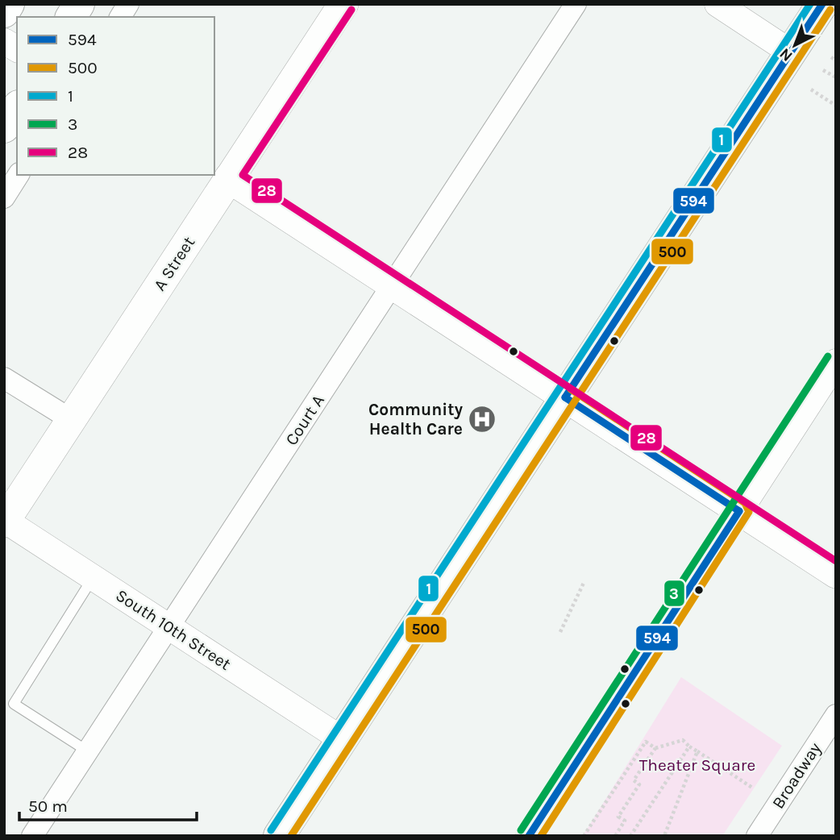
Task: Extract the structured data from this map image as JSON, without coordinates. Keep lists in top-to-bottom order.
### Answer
{
  "streets": {
    "main road": ["A Street"],
    "street": ["Court A", "South 10th Street", "Broadway"]
  },
  "crossings": [
    ["A Street", "South 10th Street"],
    ["Court A", "South 10th Street"]
  ],
  "parks": ["Theater Square"],
  "places": {
    "hospital": ["Community Health Care"]
  },
  "lines": [
    "transit line 594",
    "transit line 1",
    "transit line 500",
    "transit line 28",
    "transit line 3"
  ],
  "legend": [
    "594",
    "500",
    "1",
    "3",
    "28"
  ],
  "scale_bar": "50 m",
  "north": "bottom left"
}
